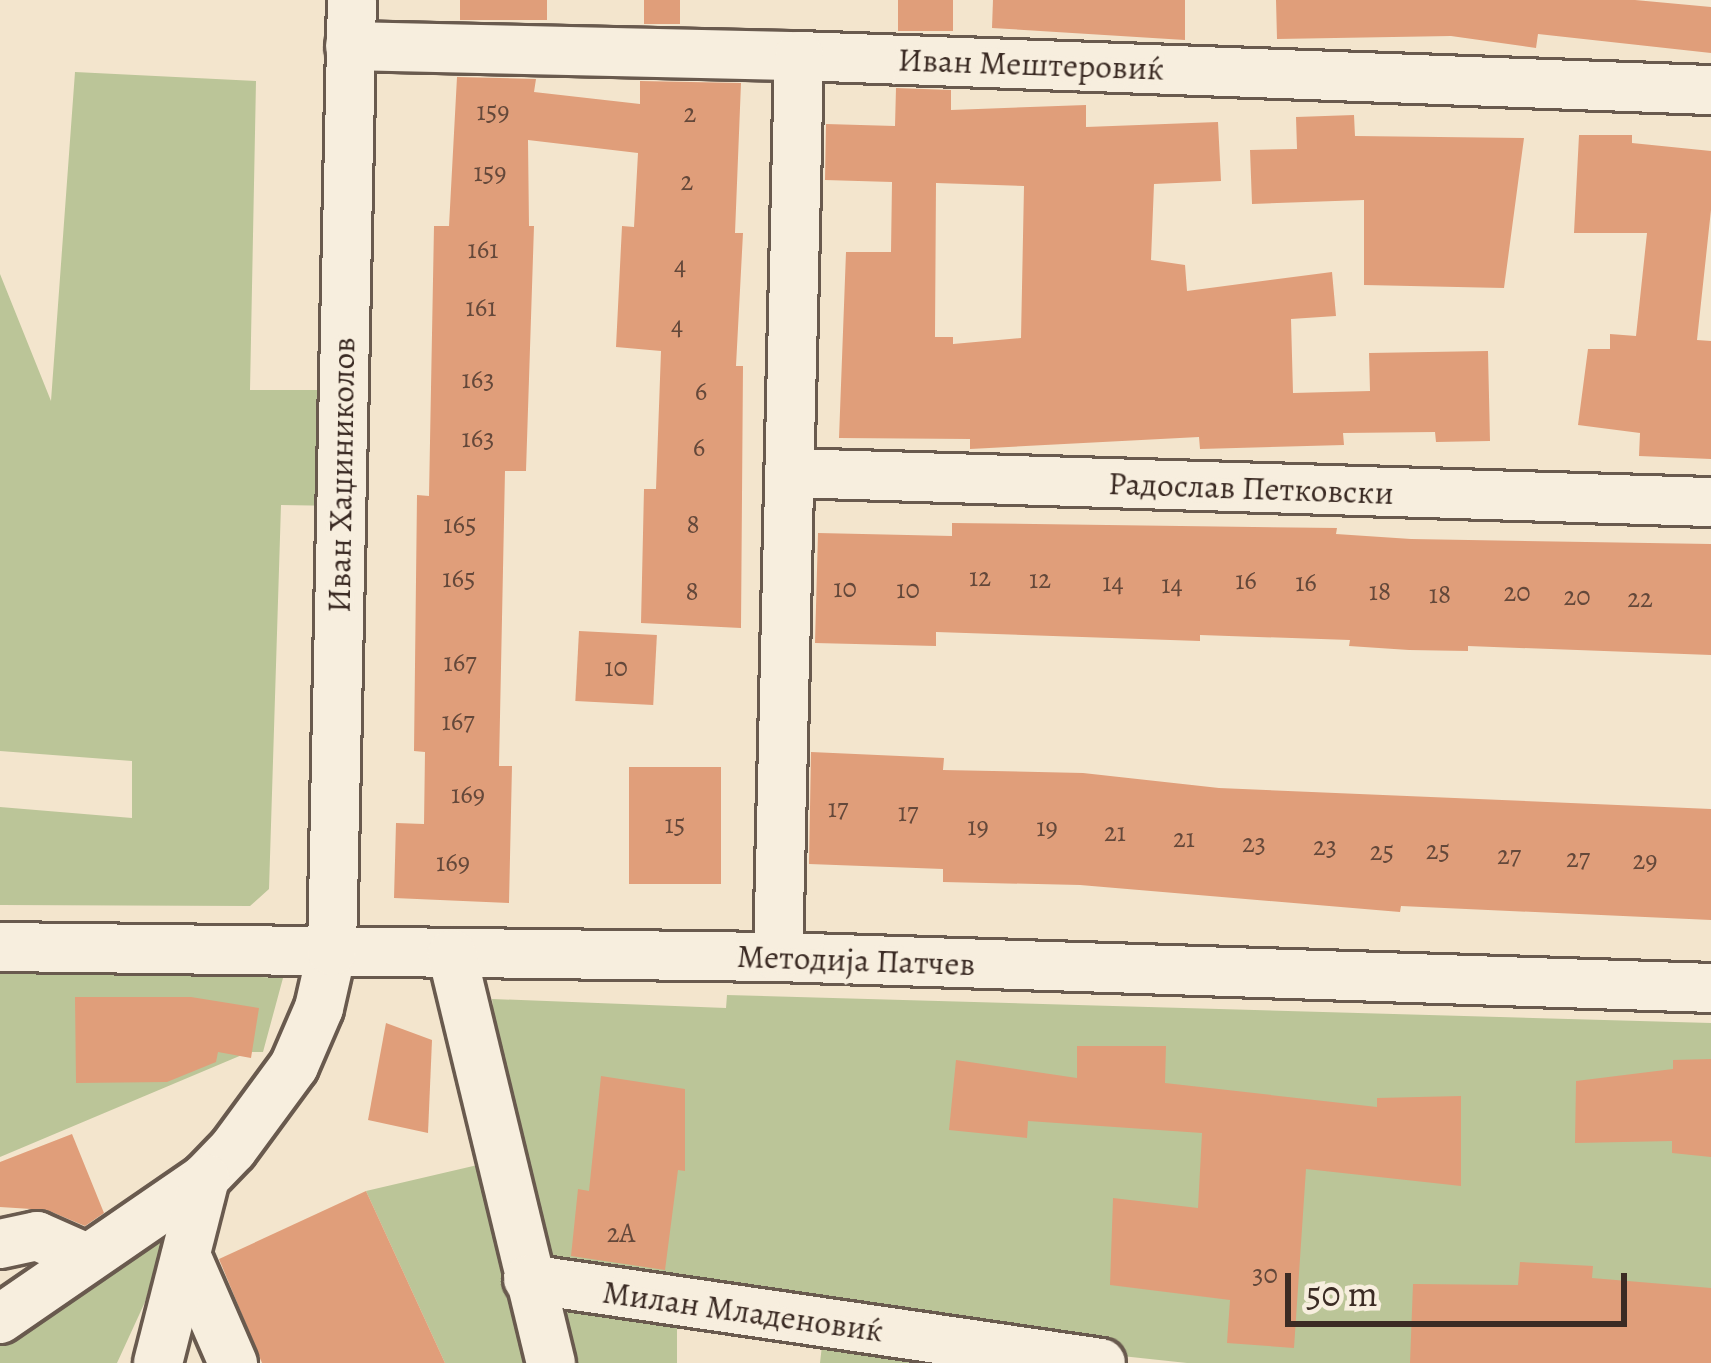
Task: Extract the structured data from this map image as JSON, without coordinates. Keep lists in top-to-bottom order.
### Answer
{
  "streets": {
    "street": [
      "Иван Мештеровиќ",
      "Иван Хаџиниколов",
      "Радослав Петковски",
      "Методија Патчев",
      "Милан Младеновиќ"
    ]
  },
  "crossings": [
    ["Иван Мештеровиќ", "Иван Хаџиниколов"],
    ["Иван Хаџиниколов", "Методија Патчев"]
  ],
  "house_numbers": [
    "159",
    "2",
    "159",
    "2",
    "161",
    "4",
    "161",
    "4",
    "163",
    "6",
    "163",
    "6",
    "165",
    "8",
    "12",
    "165",
    "12",
    "16",
    "14",
    "16",
    "14",
    "10",
    "10",
    "8",
    "18",
    "20",
    "18",
    "20",
    "22",
    "167",
    "10",
    "167",
    "169",
    "17",
    "17",
    "15",
    "19",
    "19",
    "21",
    "21",
    "23",
    "23",
    "25",
    "25",
    "27",
    "27",
    "29",
    "169",
    "2А",
    "30"
  ],
  "scale_bar": "50 m"
}
